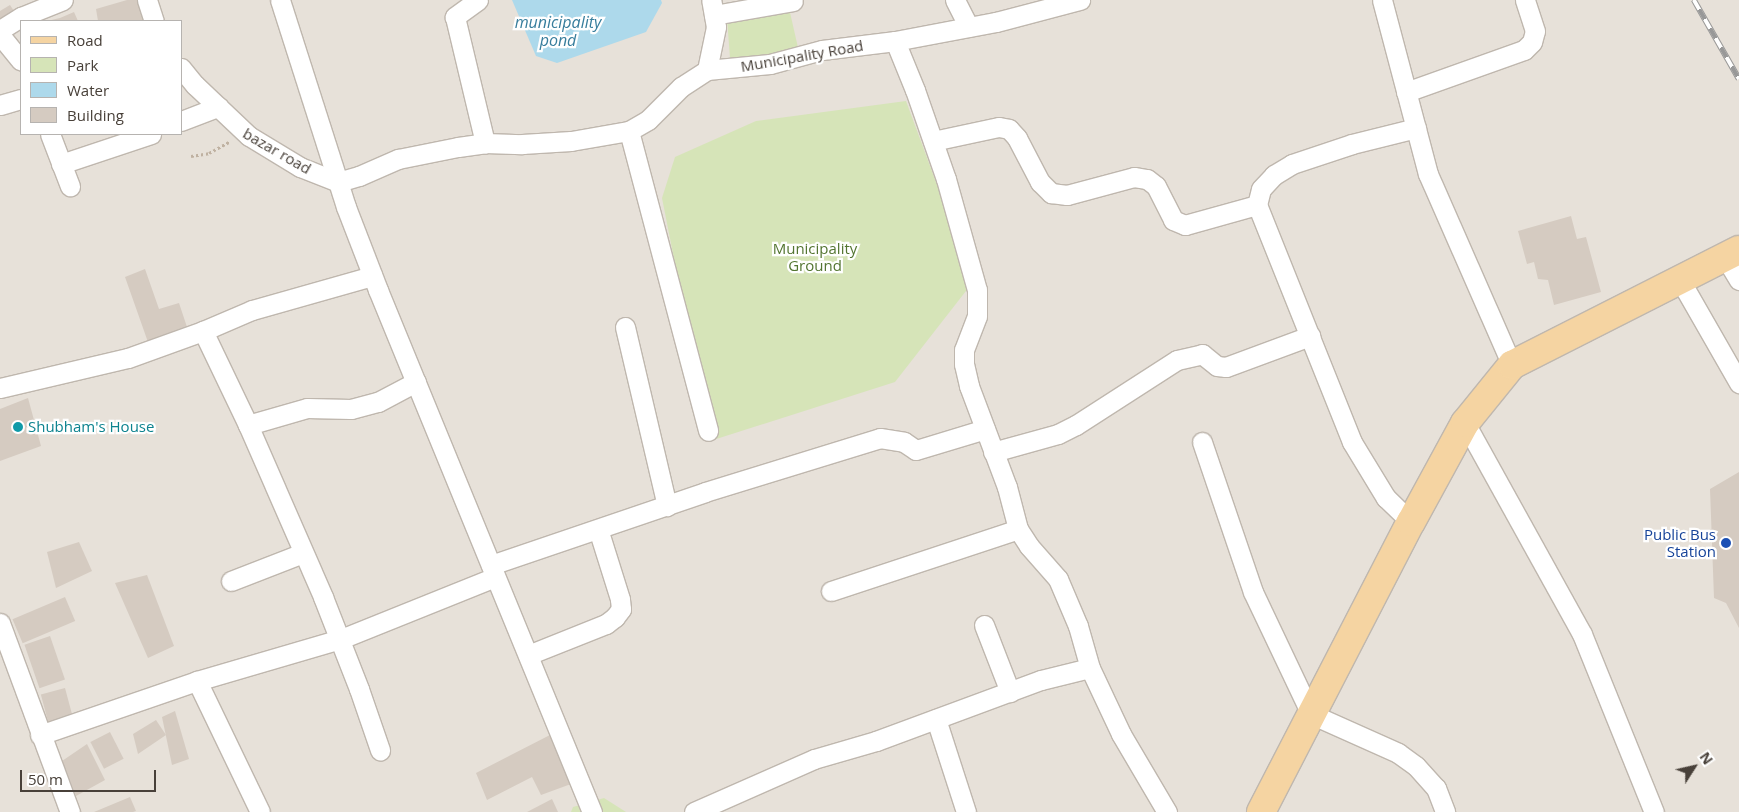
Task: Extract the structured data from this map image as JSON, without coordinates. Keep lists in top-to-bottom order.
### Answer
{
  "streets": {
    "street": ["Municipality Road", "bazar road"]
  },
  "crossings": [
    ["Municipality Road", "bazar road"]
  ],
  "water": ["municipality pond"],
  "parks": ["Municipality Ground"],
  "places": ["Shubham's House", "Public Bus Station"],
  "legend": [
    "Road",
    "Park",
    "Water",
    "Building"
  ],
  "scale_bar": "50 m",
  "north": "top right"
}
